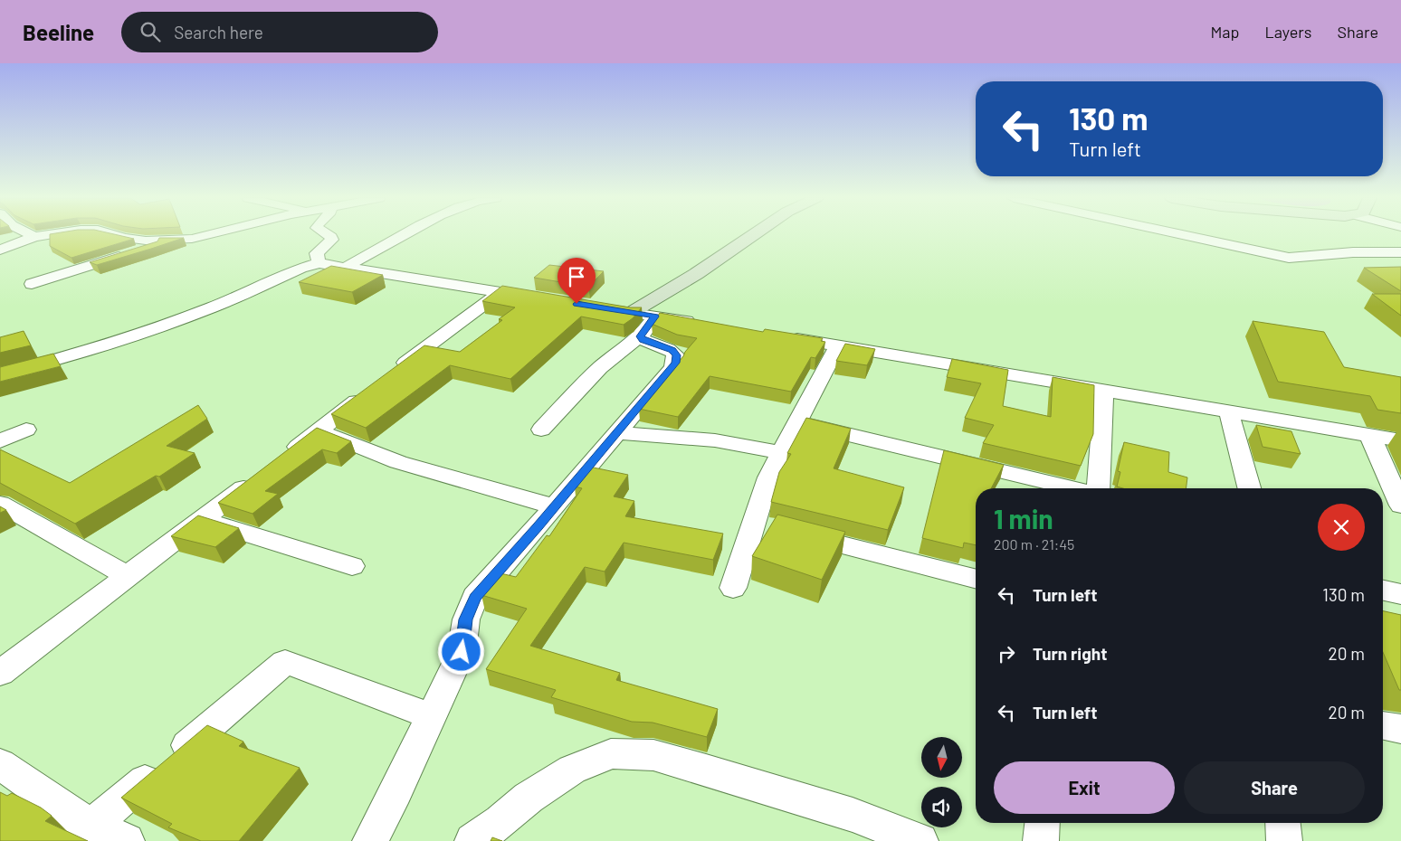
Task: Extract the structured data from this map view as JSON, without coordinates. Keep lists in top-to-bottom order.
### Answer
{
  "north": "bottom",
  "page": {
    "header": "Beeline",
    "search": "Search here",
    "nav": ["Map", "Layers", "Share"],
    "turn": ["130 m", "Turn left"],
    "heading": ["1 min", "200 m · 21:45"],
    "list": [
      {
        "name": "Turn left",
        "value": "130 m"
      },
      {
        "name": "Turn right",
        "value": "20 m"
      },
      {
        "name": "Turn left",
        "value": "20 m"
      }
    ],
    "buttons": ["Exit", "Share"]
  }
}
